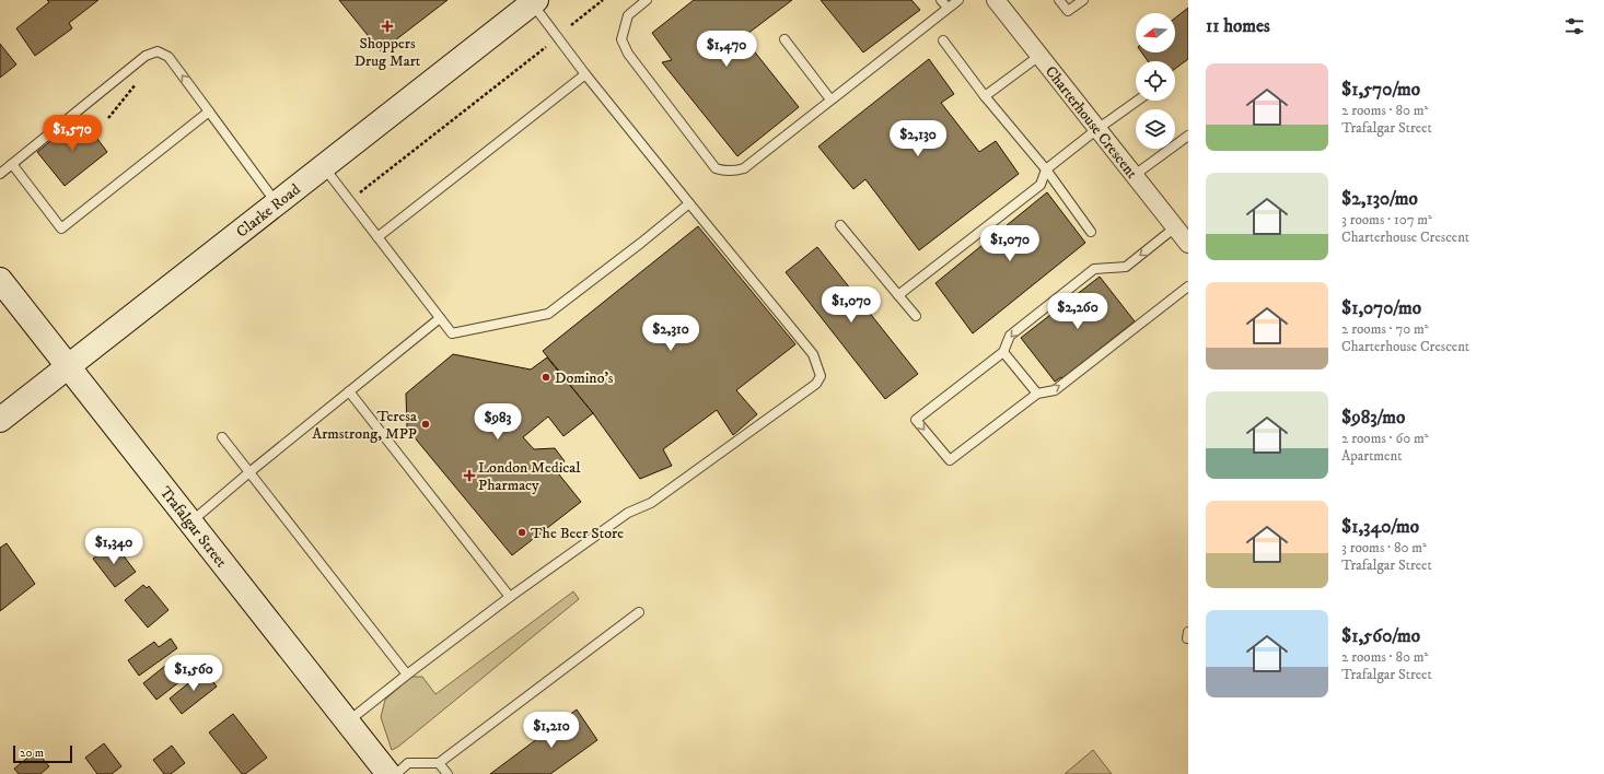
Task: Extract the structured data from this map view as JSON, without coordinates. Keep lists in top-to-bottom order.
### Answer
{
  "streets": {
    "main road": ["Clarke Road", "Trafalgar Street"],
    "street": ["Charterhouse Crescent"]
  },
  "crossings": [
    ["Clarke Road", "Trafalgar Street"]
  ],
  "places": {
    "health": ["Shoppers Drug Mart", "London Medical Pharmacy"],
    "other": ["Domino's", "Teresa Armstrong, MPP", "The Beer Store"]
  },
  "scale_bar": "20 m",
  "north": "left",
  "page": {
    "heading": "11 homes",
    "price": [
      "$1,470",
      "$1,570",
      "$2,130",
      "$1,070",
      "$1,070",
      "$2,260",
      "$2,310",
      "$983",
      "$1,340",
      "$1,560",
      "$1,210"
    ],
    "list": [
      {
        "name": "$1,570/mo",
        "note": "2 rooms · 80 m² · Trafalgar Street"
      },
      {
        "name": "$2,130/mo",
        "note": "3 rooms · 107 m² · Charterhouse Crescent"
      },
      {
        "name": "$1,070/mo",
        "note": "2 rooms · 70 m² · Charterhouse Crescent"
      },
      {
        "name": "$983/mo",
        "note": "2 rooms · 60 m² · Apartment"
      },
      {
        "name": "$1,340/mo",
        "note": "3 rooms · 80 m² · Trafalgar Street"
      },
      {
        "name": "$1,560/mo",
        "note": "2 rooms · 80 m² · Trafalgar Street"
      }
    ],
    "scale": "20 m"
  }
}
